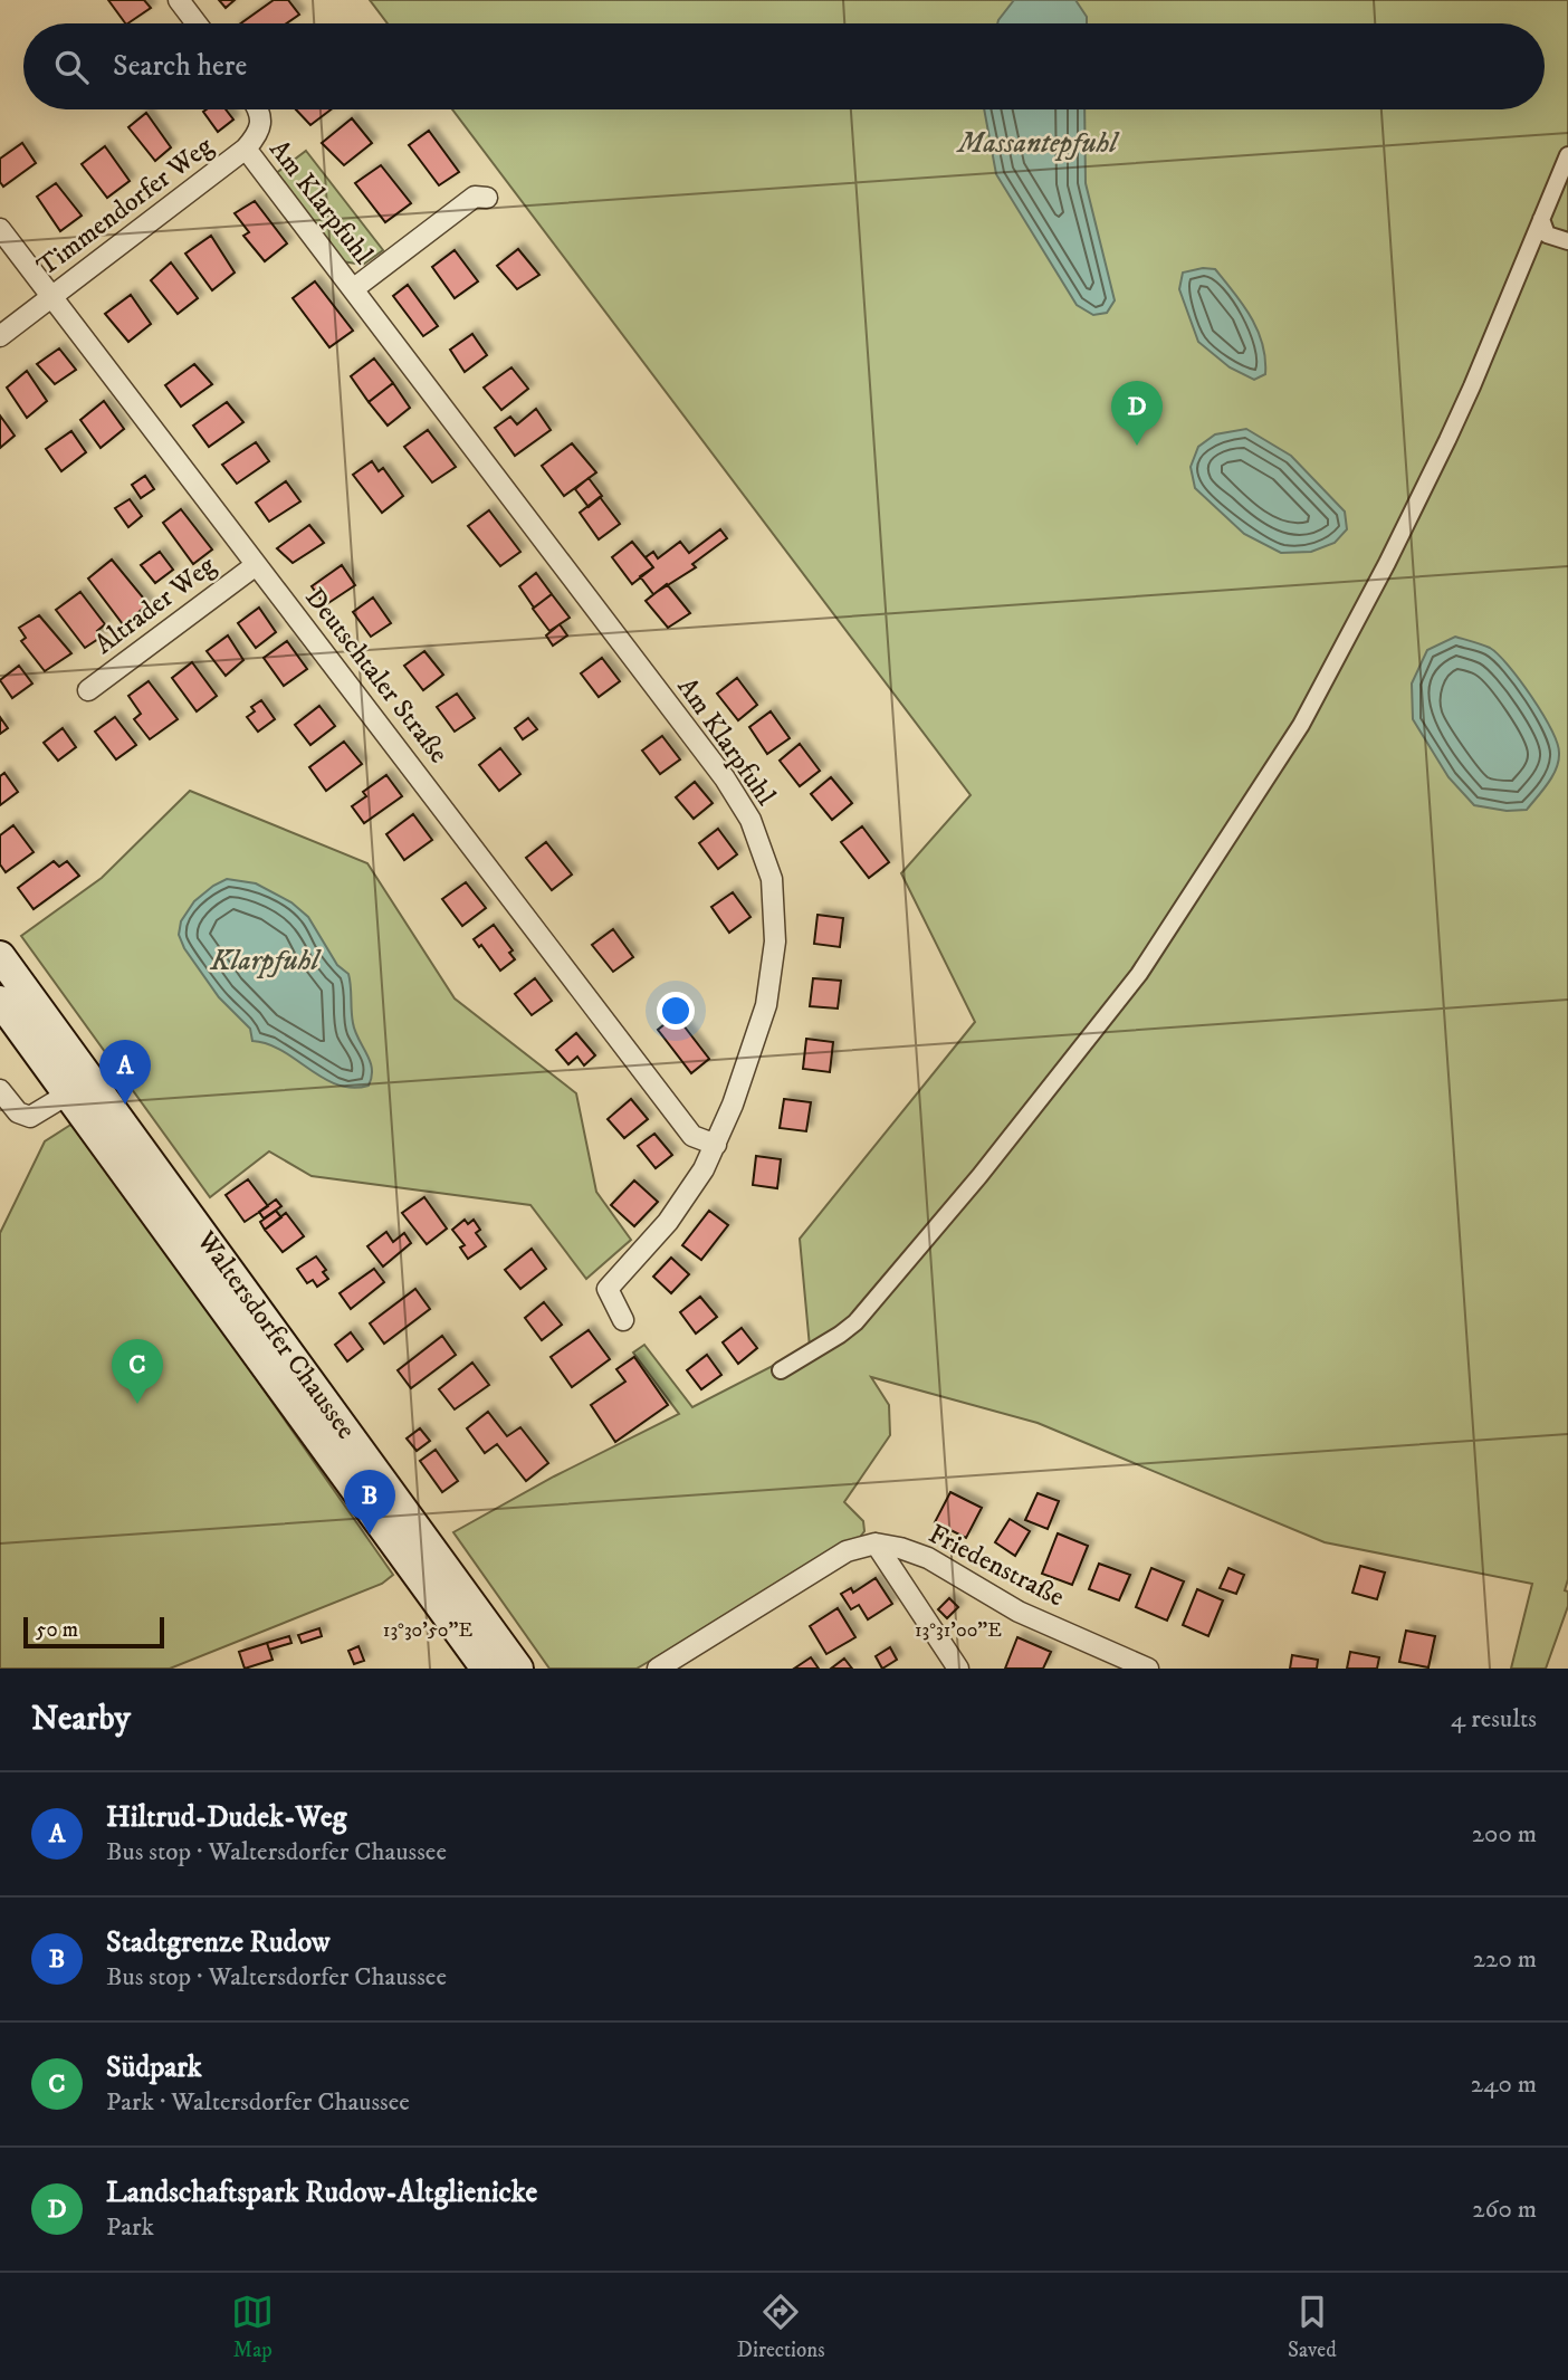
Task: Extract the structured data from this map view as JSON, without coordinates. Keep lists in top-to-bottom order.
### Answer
{
  "streets": {
    "main road": ["Waltersdorfer Chaussee"],
    "street": [
      "Am Klarpfuhl",
      "Timmendorfer Weg",
      "Altrader Weg",
      "Deutschtaler Straße",
      "Friedenstraße"
    ]
  },
  "crossings": [
    ["Am Klarpfuhl", "Timmendorfer Weg"],
    ["Am Klarpfuhl", "Deutschtaler Straße"],
    ["Timmendorfer Weg", "Deutschtaler Straße"],
    ["Altrader Weg", "Deutschtaler Straße"]
  ],
  "water": ["Massantepfuhl", "Klarpfuhl"],
  "scale_bar": "50 m",
  "page": {
    "search": "Search here",
    "pins": [
      "D",
      "A",
      "C",
      "B"
    ],
    "scale": "50 m",
    "heading": ["Nearby", "4 results"],
    "list": [
      {
        "mark": "A",
        "name": "Hiltrud-Dudek-Weg",
        "note": "Bus stop · Waltersdorfer Chaussee",
        "value": "200 m"
      },
      {
        "mark": "B",
        "name": "Stadtgrenze Rudow",
        "note": "Bus stop · Waltersdorfer Chaussee",
        "value": "220 m"
      },
      {
        "mark": "C",
        "name": "Südpark",
        "note": "Park · Waltersdorfer Chaussee",
        "value": "240 m"
      },
      {
        "mark": "D",
        "name": "Landschaftspark Rudow-Altglienicke",
        "note": "Park",
        "value": "260 m"
      }
    ],
    "nav": ["Map", "Directions", "Saved"]
  },
  "coordinates": ["13°30'50\"E", "13°31'00\"E"]
}
